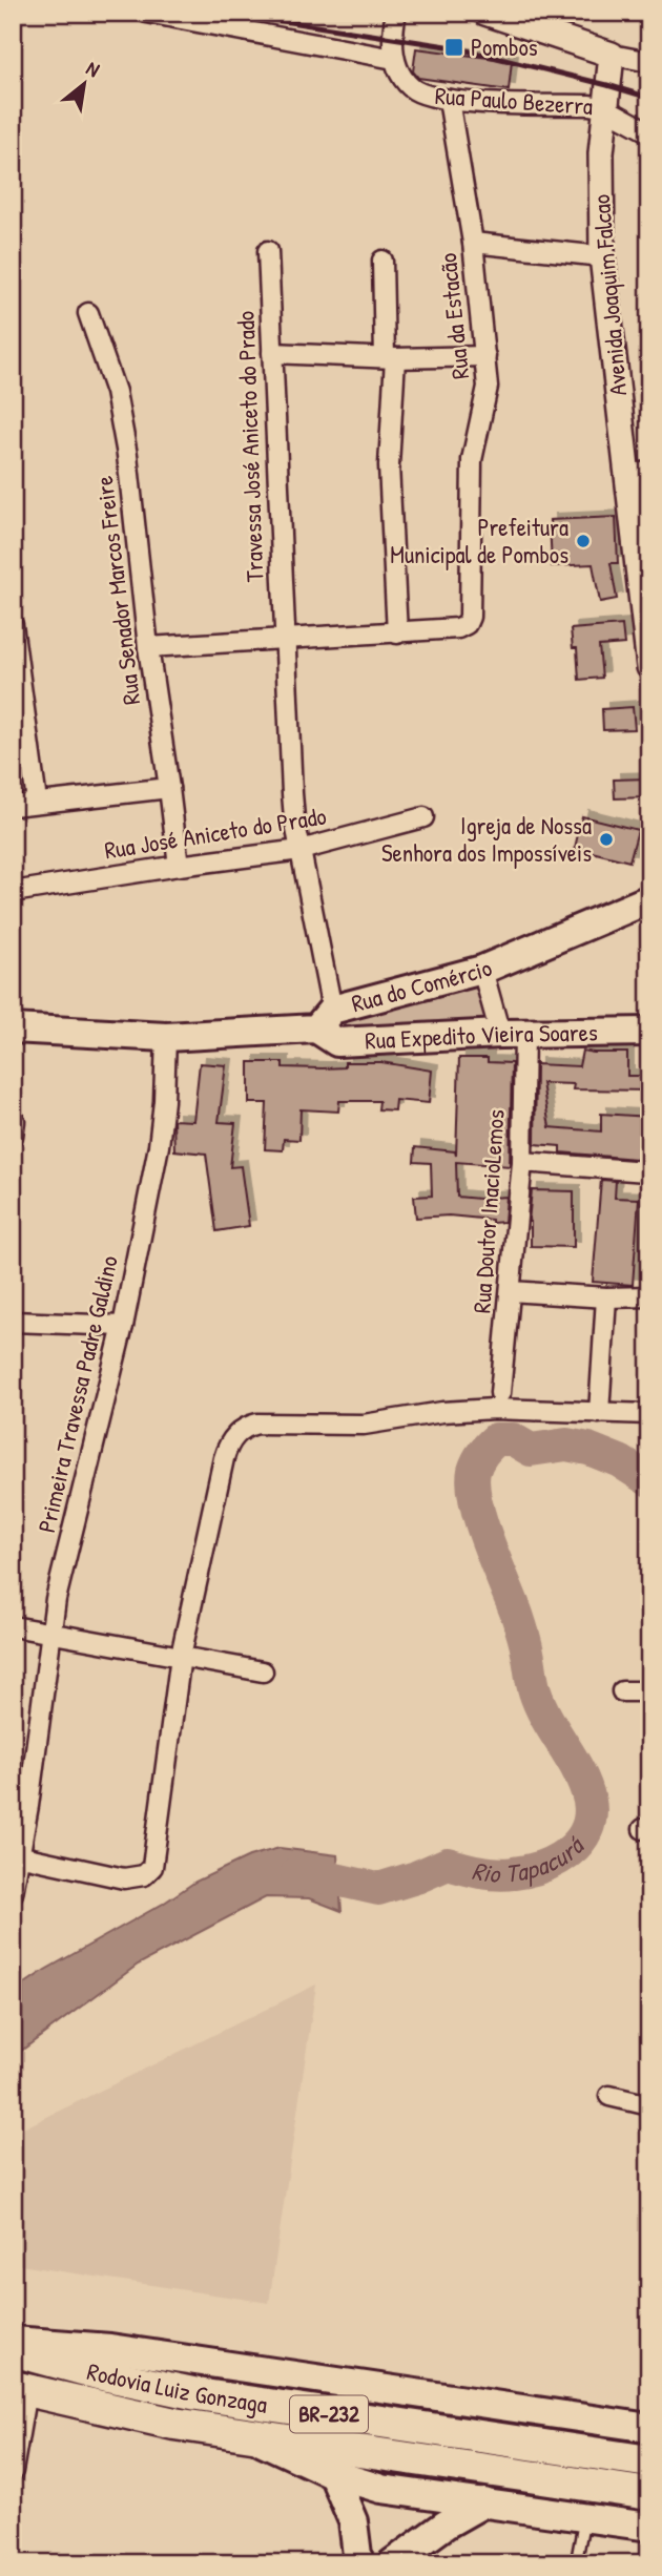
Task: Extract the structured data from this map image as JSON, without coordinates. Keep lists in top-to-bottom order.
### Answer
{
  "streets": {
    "highway": ["Rodovia Luiz Gonzaga", "BR-232"],
    "main road": ["Rua do Comércio", "Rua Expedito Vieira Soares"],
    "street": [
      "Rua Paulo Bezerra",
      "Avenida Joaquim Falcao",
      "Rua da Estacão",
      "Travessa José Aniceto do Prado",
      "Rua Senador Marcos Freire",
      "Rua José Aniceto do Prado",
      "Rua Doutor InacioLemos",
      "Primeira Travessa Padre Galdino"
    ]
  },
  "crossings": [
    ["Rua Paulo Bezerra", "Avenida Joaquim Falcao"],
    ["Rua Paulo Bezerra", "Rua da Estacão"],
    ["Travessa José Aniceto do Prado", "Rua José Aniceto do Prado"],
    ["Travessa José Aniceto do Prado", "Rua do Comércio"],
    ["Travessa José Aniceto do Prado", "Rua Expedito Vieira Soares"],
    ["Rua Senador Marcos Freire", "Rua José Aniceto do Prado"],
    ["Rua do Comércio", "Rua Expedito Vieira Soares"],
    ["Rua do Comércio", "Rua Doutor InacioLemos"],
    ["Rua do Comércio", "Primeira Travessa Padre Galdino"],
    ["Rua Expedito Vieira Soares", "Rua Doutor InacioLemos"]
  ],
  "water": ["Rio Tapacurá"],
  "places": {
    "transit": ["Pombos"],
    "other": ["Prefeitura Municipal de Pombos", "Igreja de Nossa Senhora dos Impossíveis"]
  },
  "north": "top right"
}
